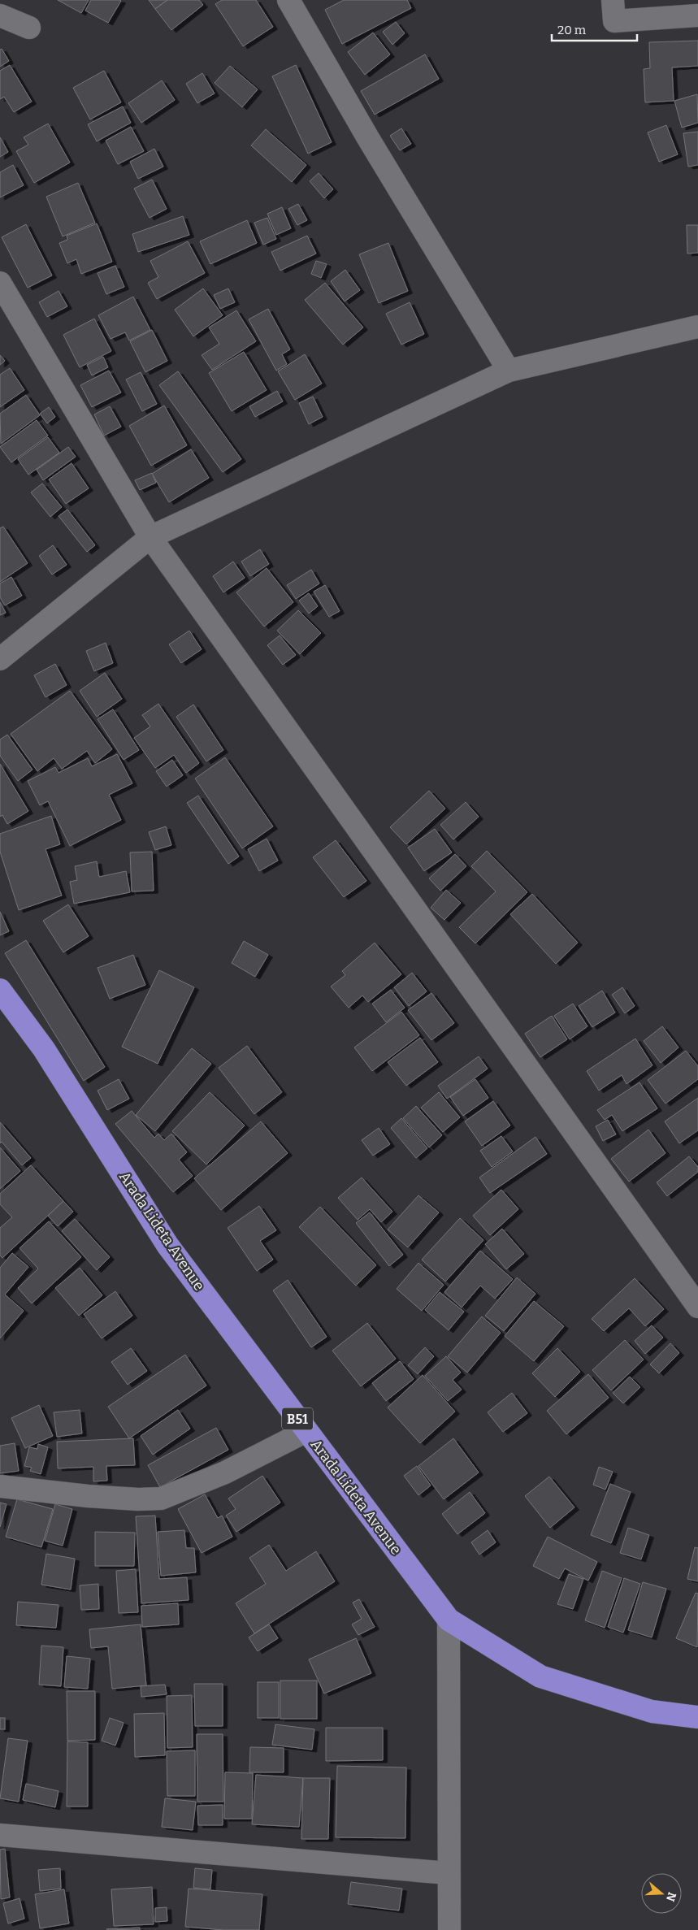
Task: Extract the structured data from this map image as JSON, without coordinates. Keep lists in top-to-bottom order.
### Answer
{
  "streets": {
    "highway": ["Arada Lideta Avenue", "B51"]
  },
  "scale_bar": "20 m",
  "north": "right"
}
